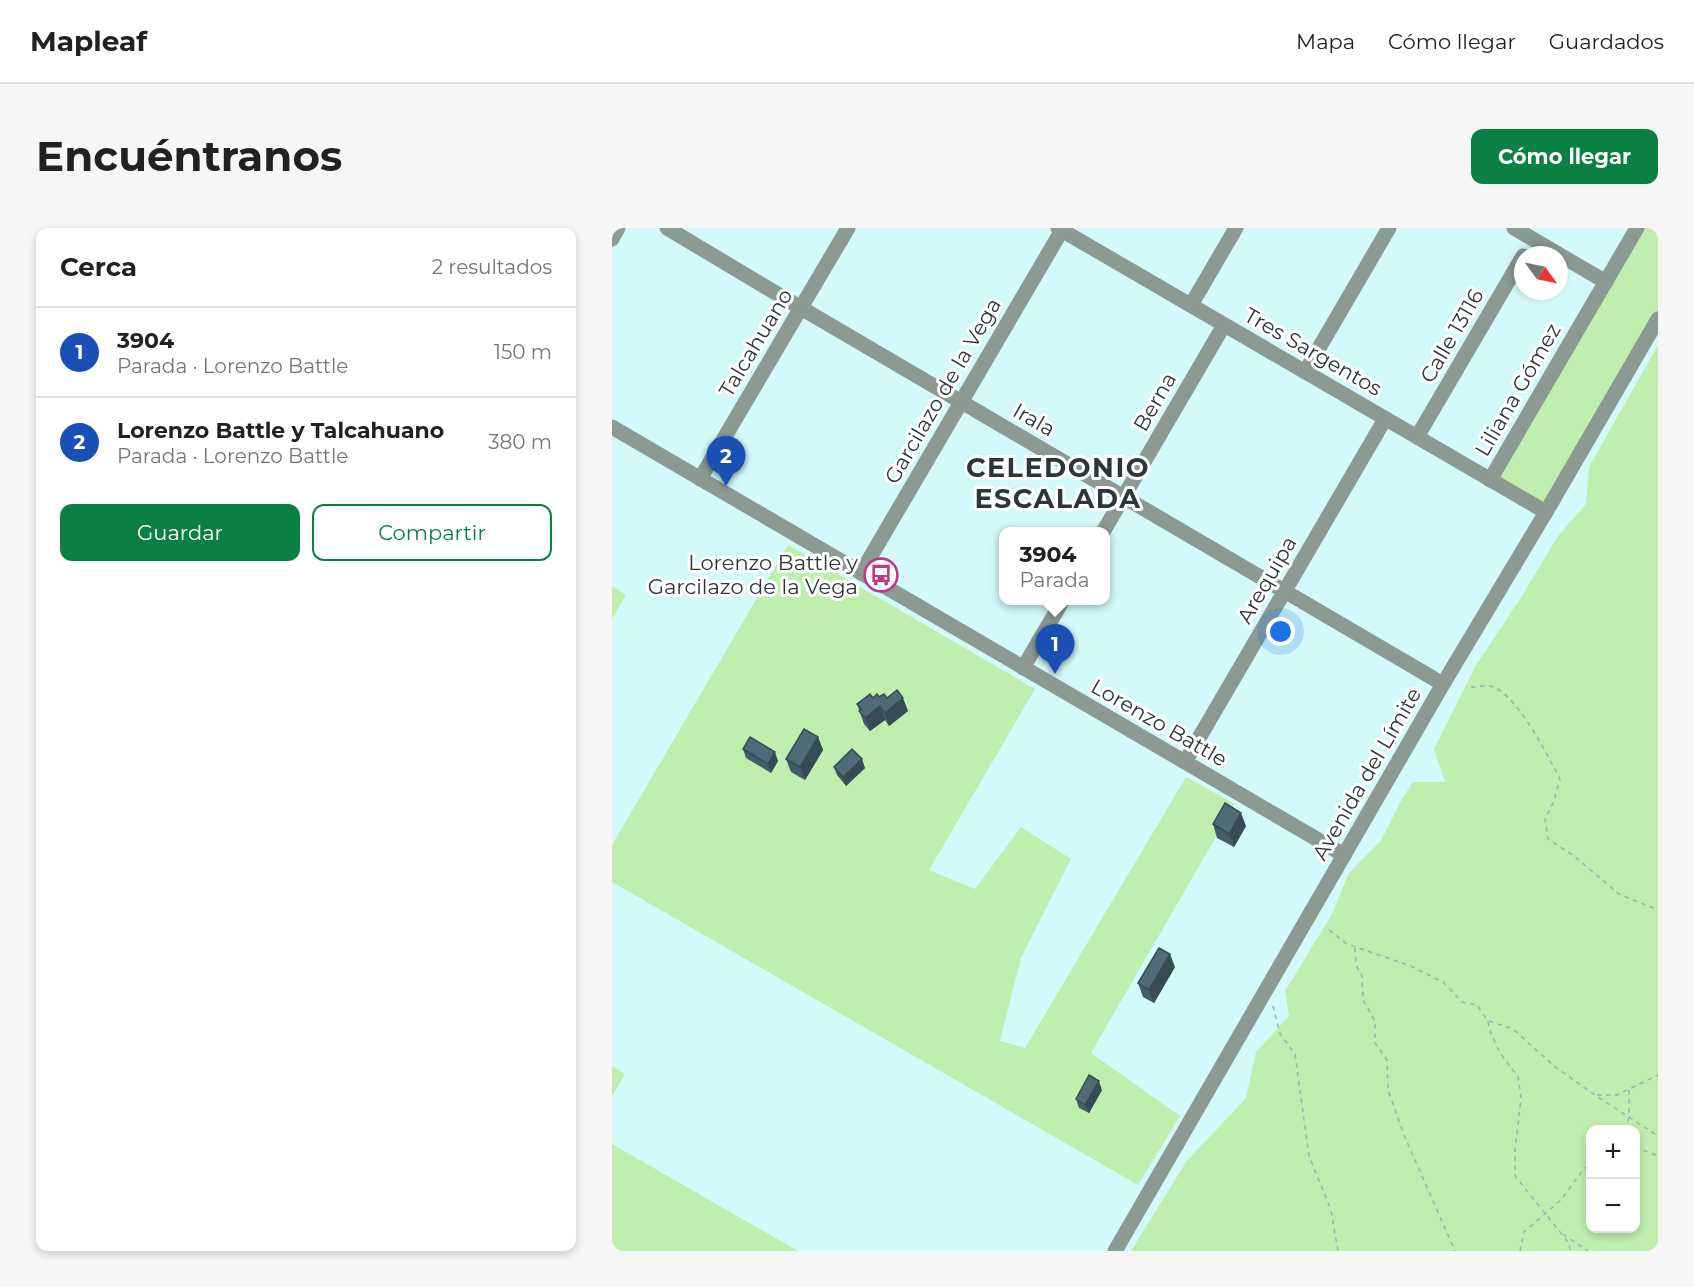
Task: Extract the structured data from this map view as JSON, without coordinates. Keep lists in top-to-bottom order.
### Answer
{
  "streets": {
    "street": [
      "Calle 13116",
      "Talcahuano",
      "Tres Sargentos",
      "Liliana Gómez",
      "Garcilazo de la Vega",
      "Berna",
      "Irala",
      "Arequipa",
      "Lorenzo Battle",
      "Avenida del Límite"
    ]
  },
  "crossings": [
    ["Calle 13116", "Tres Sargentos"],
    ["Talcahuano", "Irala"],
    ["Talcahuano", "Lorenzo Battle"],
    ["Tres Sargentos", "Liliana Gómez"],
    ["Tres Sargentos", "Garcilazo de la Vega"],
    ["Tres Sargentos", "Berna"],
    ["Tres Sargentos", "Arequipa"],
    ["Tres Sargentos", "Avenida del Límite"],
    ["Garcilazo de la Vega", "Irala"],
    ["Garcilazo de la Vega", "Lorenzo Battle"],
    ["Berna", "Irala"],
    ["Irala", "Arequipa"],
    ["Irala", "Avenida del Límite"],
    ["Arequipa", "Lorenzo Battle"],
    ["Lorenzo Battle", "Avenida del Límite"]
  ],
  "districts": ["CELEDONIO ESCALADA"],
  "places": {
    "bus stop": ["Lorenzo Battle y Garcilazo de la Vega"]
  },
  "north": "bottom right",
  "page": {
    "header": "Mapleaf",
    "nav": ["Mapa", "Cómo llegar", "Guardados"],
    "buttons": [
      "Cómo llegar",
      ["Guardar", "Compartir"]
    ],
    "title": "Encuéntranos",
    "heading": ["Cerca", "2 resultados"],
    "list": [
      {
        "mark": "1",
        "name": "3904",
        "note": "Parada · Lorenzo Battle",
        "value": "150 m"
      },
      {
        "mark": "2",
        "name": "Lorenzo Battle y Talcahuano",
        "note": "Parada · Lorenzo Battle",
        "value": "380 m"
      }
    ],
    "pins": ["2", "1"],
    "popup": ["3904", "Parada"],
    "map_buttons": ["+", "−"]
  }
}
